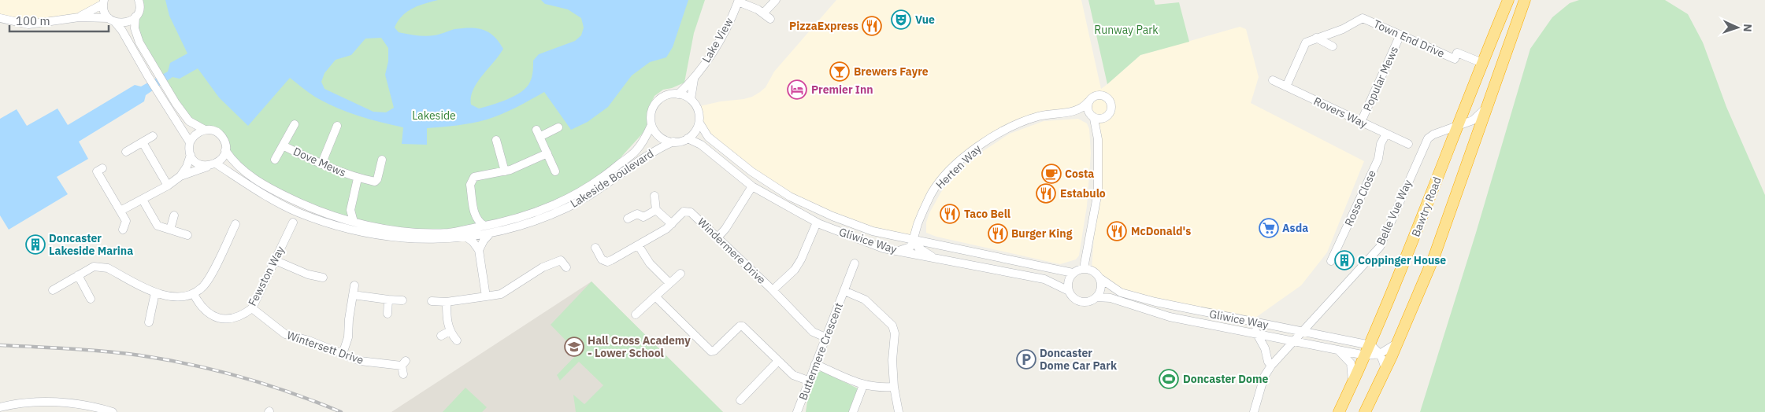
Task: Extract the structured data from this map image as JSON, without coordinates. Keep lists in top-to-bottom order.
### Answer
{
  "streets": {
    "highway": ["Bawtry Road"],
    "street": [
      "Town End Drive",
      "Lake View",
      "Popular Mews",
      "Rovers Way",
      "Dove Mews",
      "Herten Way",
      "Lakeside Boulevard",
      "Rosso Close",
      "Belle Vue Way",
      "Gliwice Way",
      "Windermere Drive",
      "Fewston Way",
      "Wintersett Drive",
      "Buttermere Crescent"
    ]
  },
  "crossings": [
    ["Town End Drive", "Popular Mews"],
    ["Town End Drive", "Rovers Way"],
    ["Town End Drive", "Bawtry Road"],
    ["Lake View", "Lakeside Boulevard"],
    ["Lake View", "Gliwice Way"],
    ["Popular Mews", "Rovers Way"],
    ["Rovers Way", "Rosso Close"],
    ["Dove Mews", "Lakeside Boulevard"],
    ["Herten Way", "Gliwice Way"],
    ["Lakeside Boulevard", "Gliwice Way"],
    ["Bawtry Road", "Belle Vue Way"],
    ["Bawtry Road", "Gliwice Way"],
    ["Belle Vue Way", "Gliwice Way"],
    ["Windermere Drive", "Buttermere Crescent"],
    ["Fewston Way", "Wintersett Drive"]
  ],
  "parks": ["Runway Park", "Lakeside"],
  "places": {
    "theatre": ["Vue"],
    "restaurant": [
      "PizzaExpress",
      "Estabulo",
      "Taco Bell",
      "McDonald's",
      "Burger King"
    ],
    "bar": ["Brewers Fayre"],
    "hotel": ["Premier Inn"],
    "cafe": ["Costa"],
    "supermarket": ["Asda"],
    "building": ["Doncaster Lakeside Marina", "Coppinger House"],
    "school or university": ["Hall Cross Academy - Lower School"],
    "parking": ["Doncaster Dome Car Park"],
    "sports": ["Doncaster Dome"]
  },
  "scale_bar": "100 m",
  "north": "right"
}
